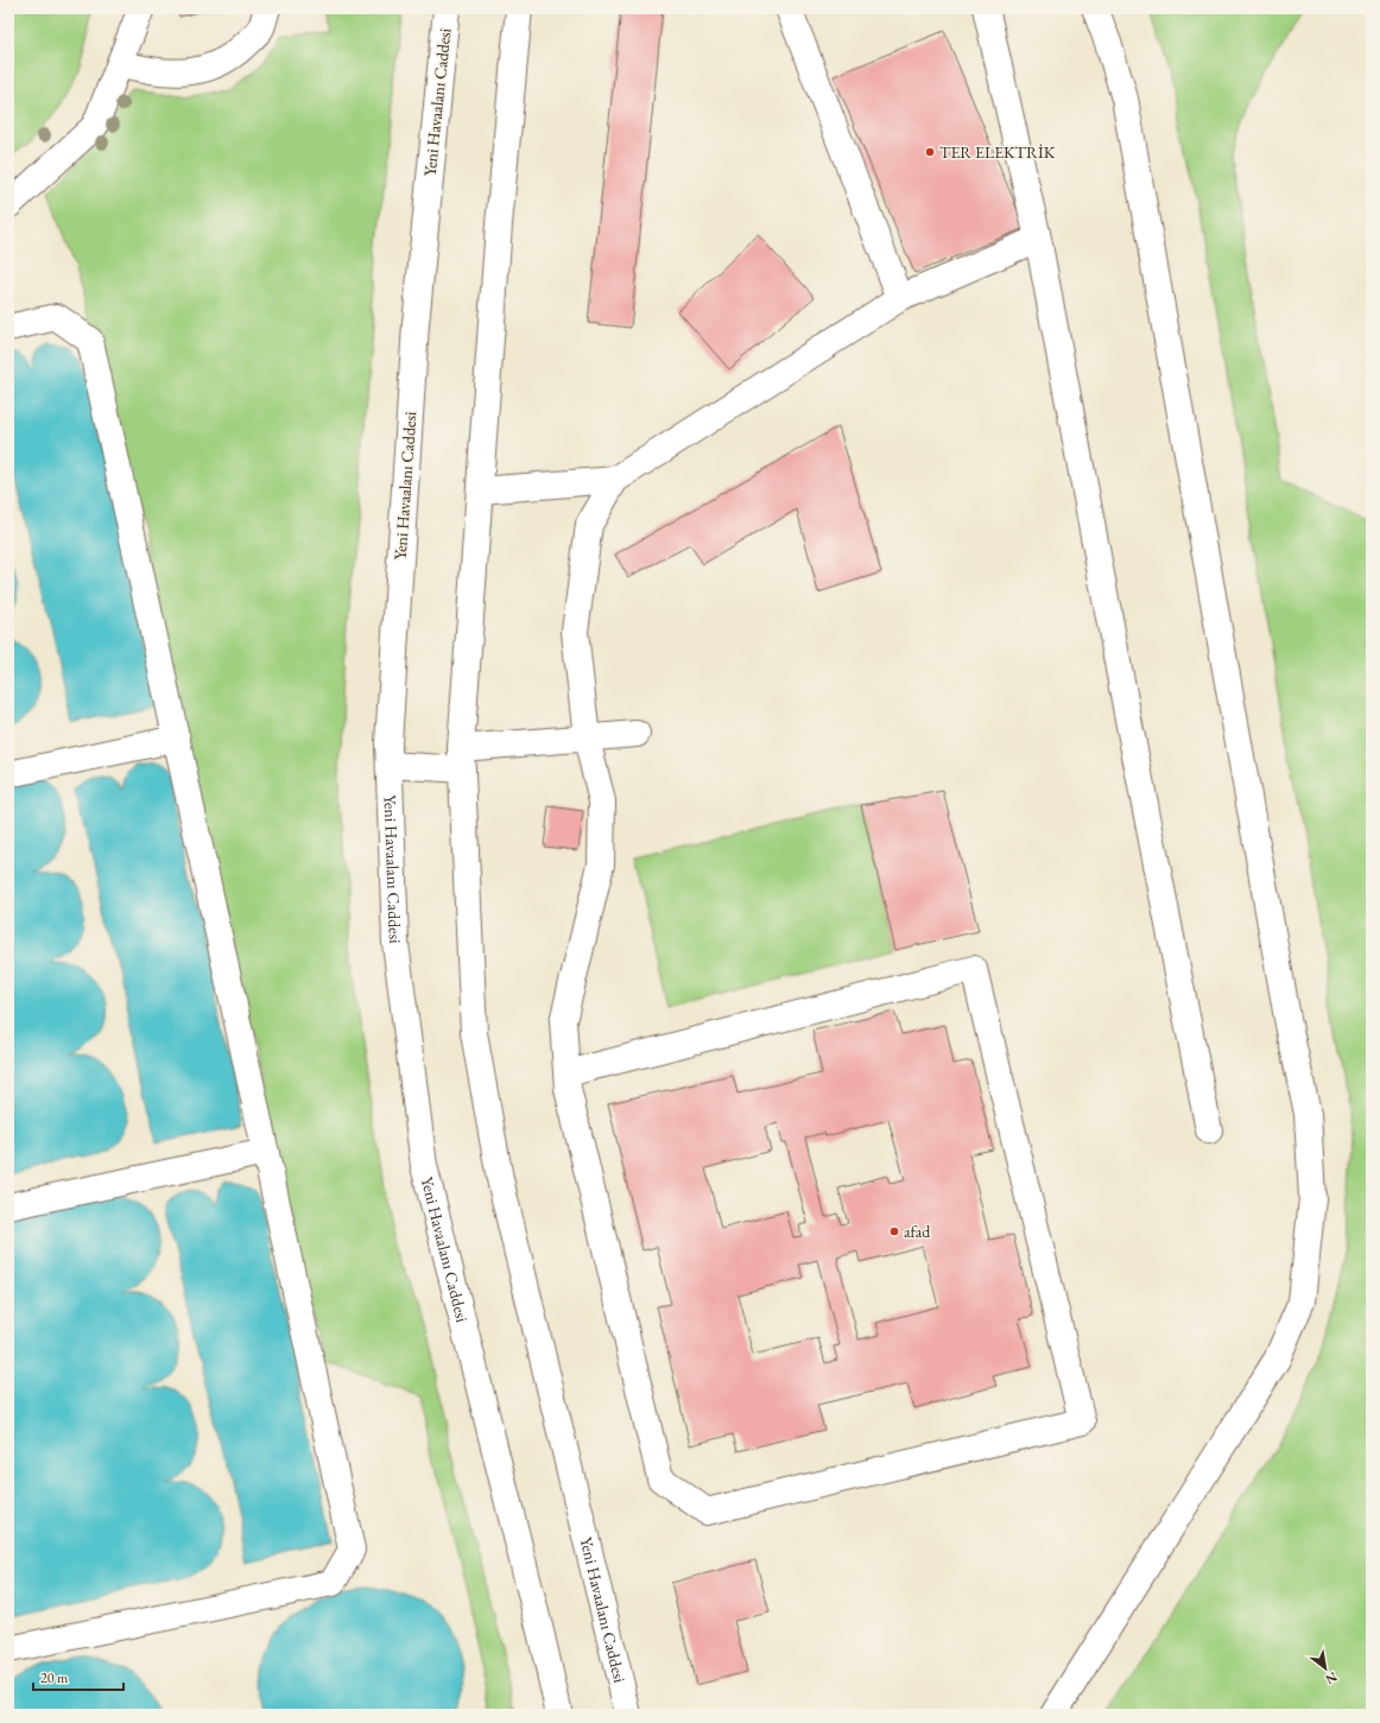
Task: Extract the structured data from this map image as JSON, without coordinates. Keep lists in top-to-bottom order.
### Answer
{
  "streets": {
    "main road": ["Yeni Havaalanı Caddesi"]
  },
  "places": ["TER ELEKTRİK", "afad"],
  "scale_bar": "20 m",
  "north": "bottom right"
}
